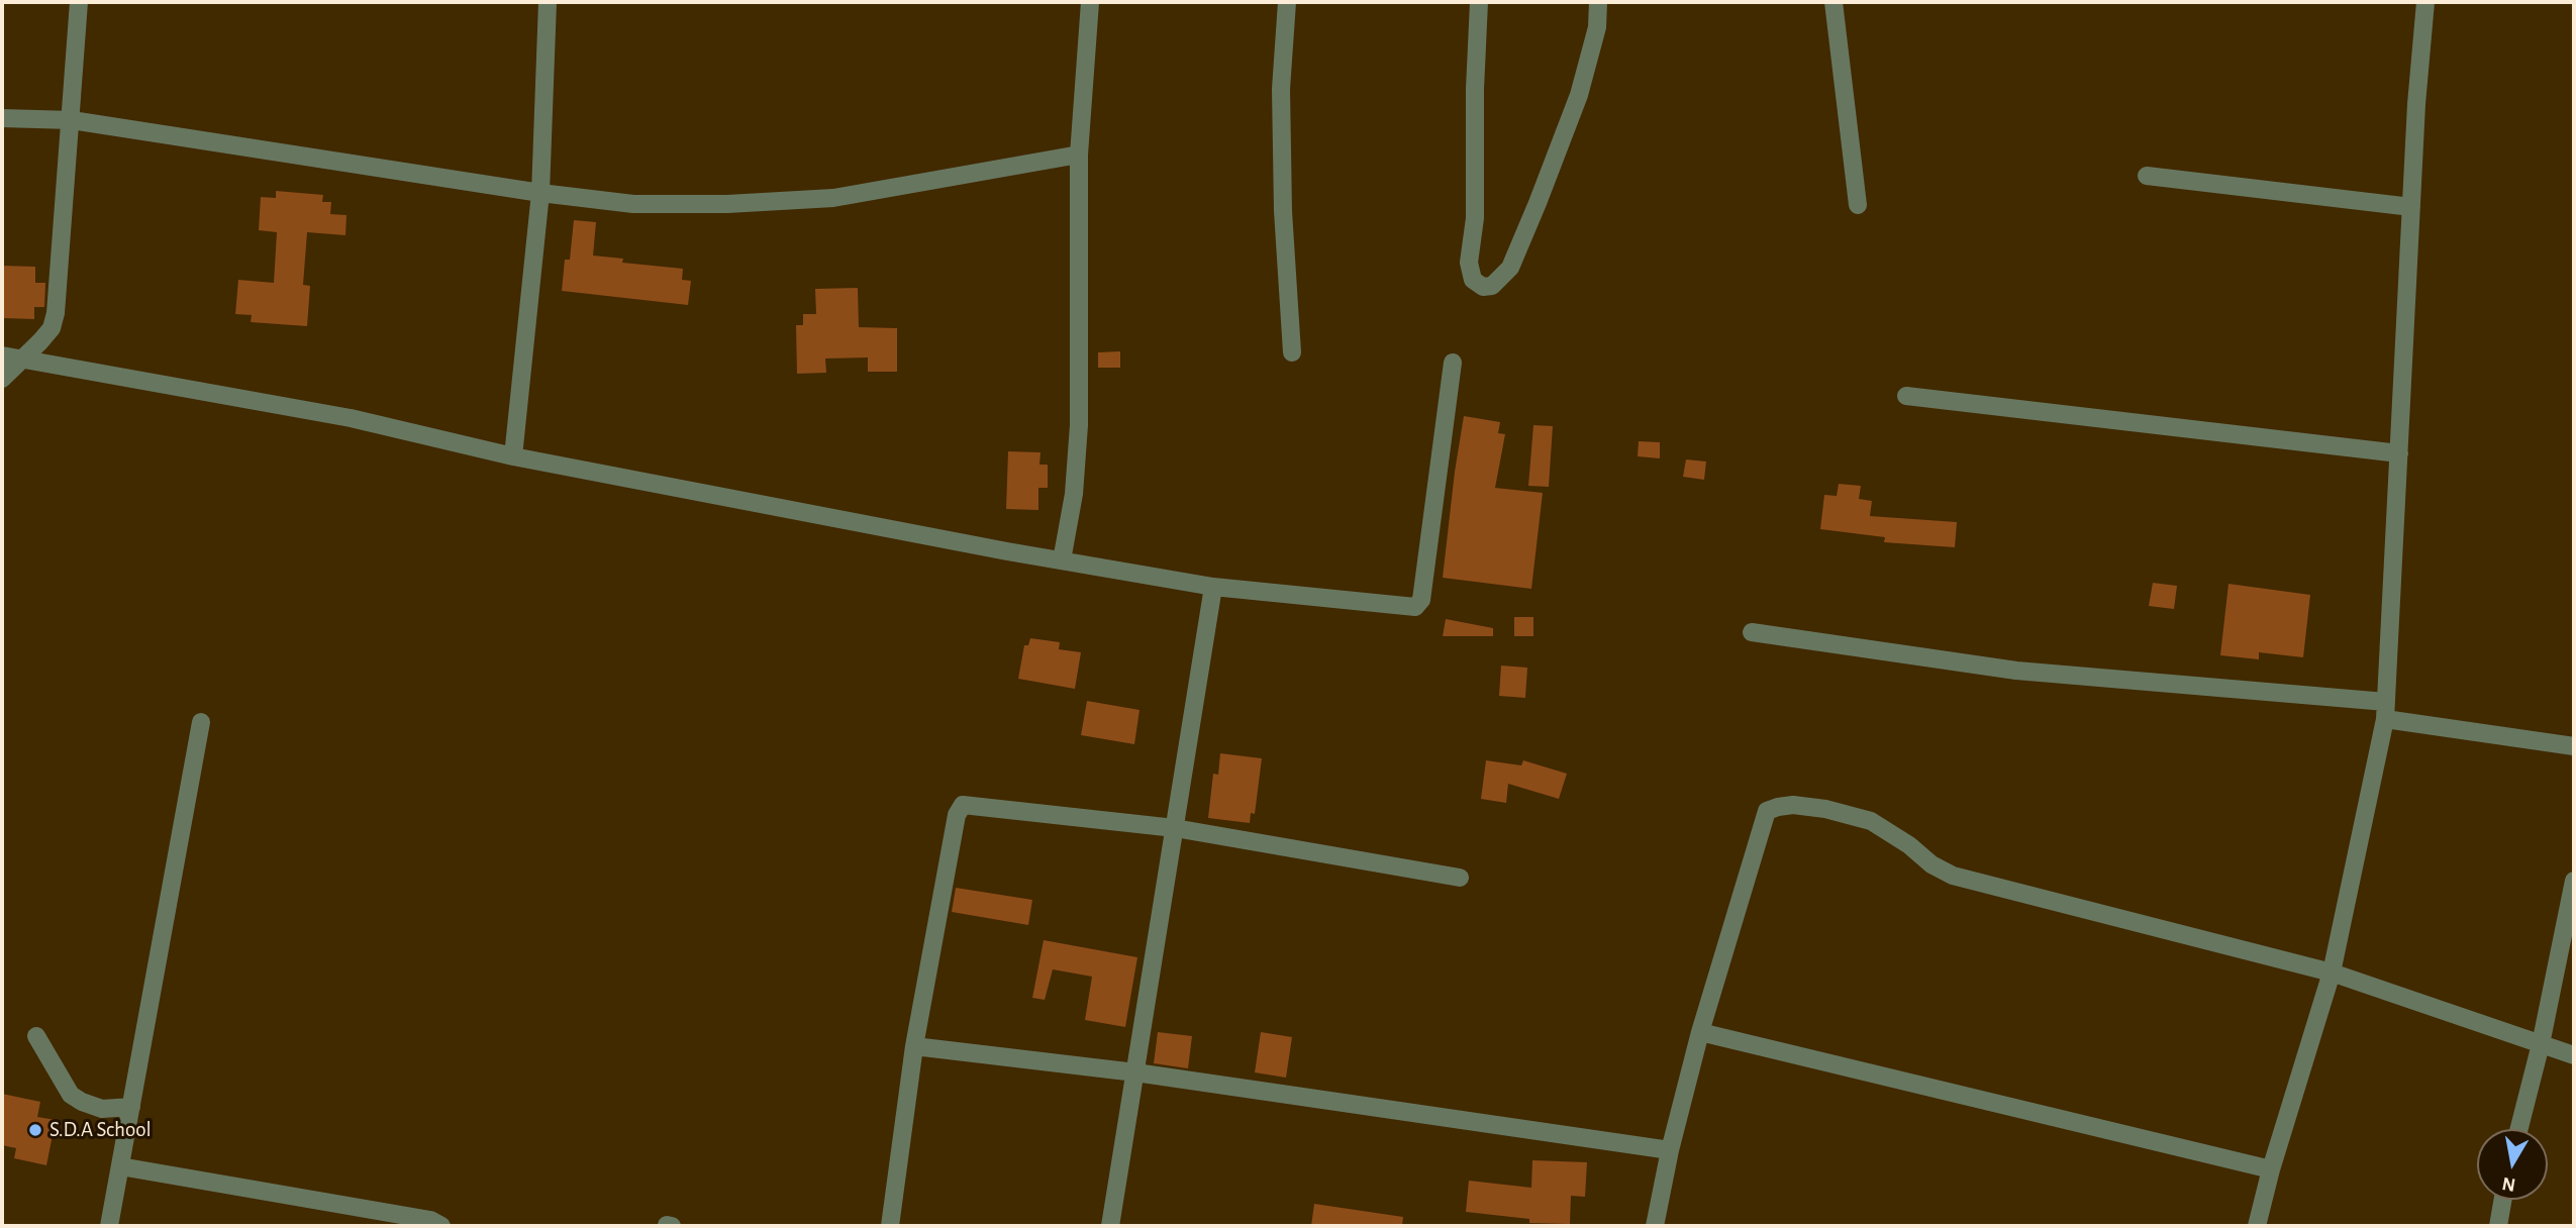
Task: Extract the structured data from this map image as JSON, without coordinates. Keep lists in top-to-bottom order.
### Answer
{
  "places": ["S.D.A School"],
  "north": "bottom"
}
